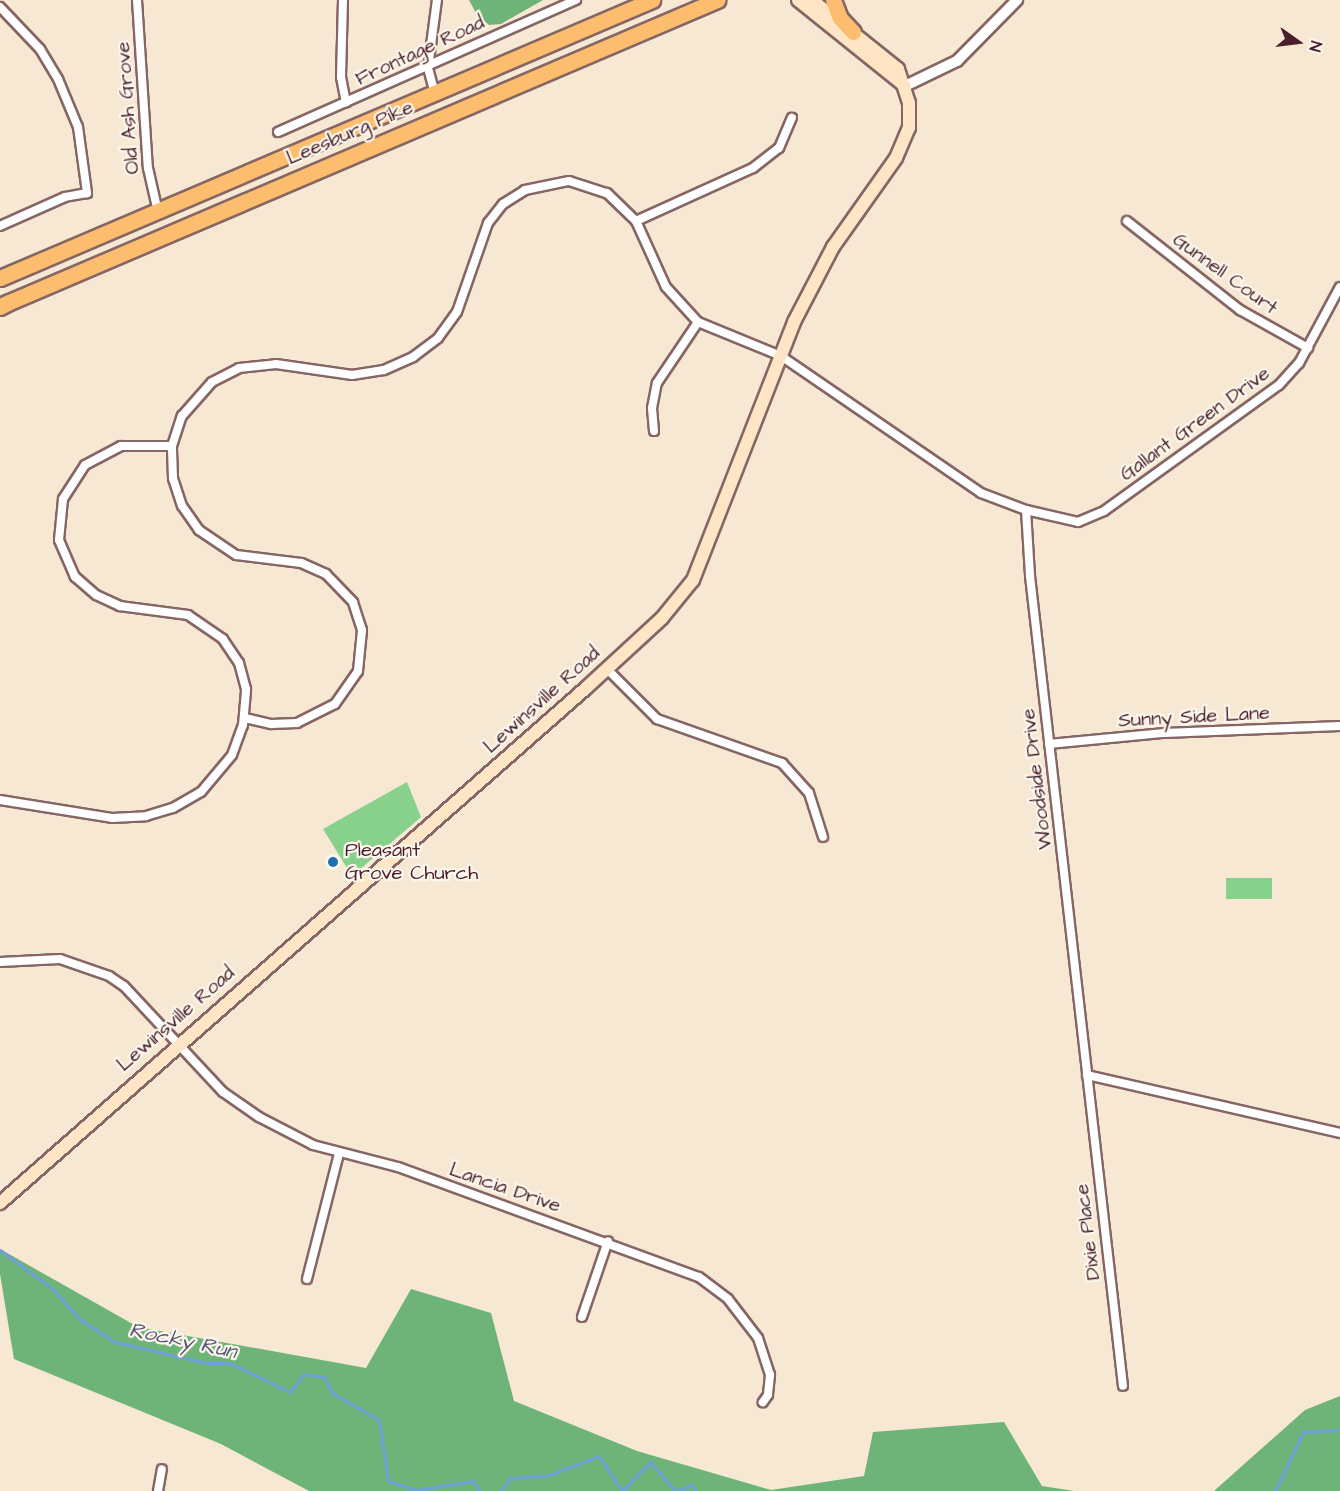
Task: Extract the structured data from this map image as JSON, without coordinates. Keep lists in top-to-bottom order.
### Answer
{
  "streets": {
    "highway": ["Leesburg Pike"],
    "main road": ["Lewinsville Road"],
    "street": [
      "Frontage Road",
      "Old Ash Grove",
      "Gunnell Court",
      "Gallant Green Drive",
      "Sunny Side Lane",
      "Woodside Drive",
      "Lancia Drive",
      "Dixie Place"
    ]
  },
  "crossings": [
    ["Old Ash Grove", "Leesburg Pike"],
    ["Gunnell Court", "Gallant Green Drive"],
    ["Gallant Green Drive", "Woodside Drive"],
    ["Lewinsville Road", "Lancia Drive"],
    ["Sunny Side Lane", "Woodside Drive"],
    ["Woodside Drive", "Dixie Place"]
  ],
  "water": ["Rocky Run"],
  "places": ["Pleasant Grove Church"],
  "north": "right"
}
